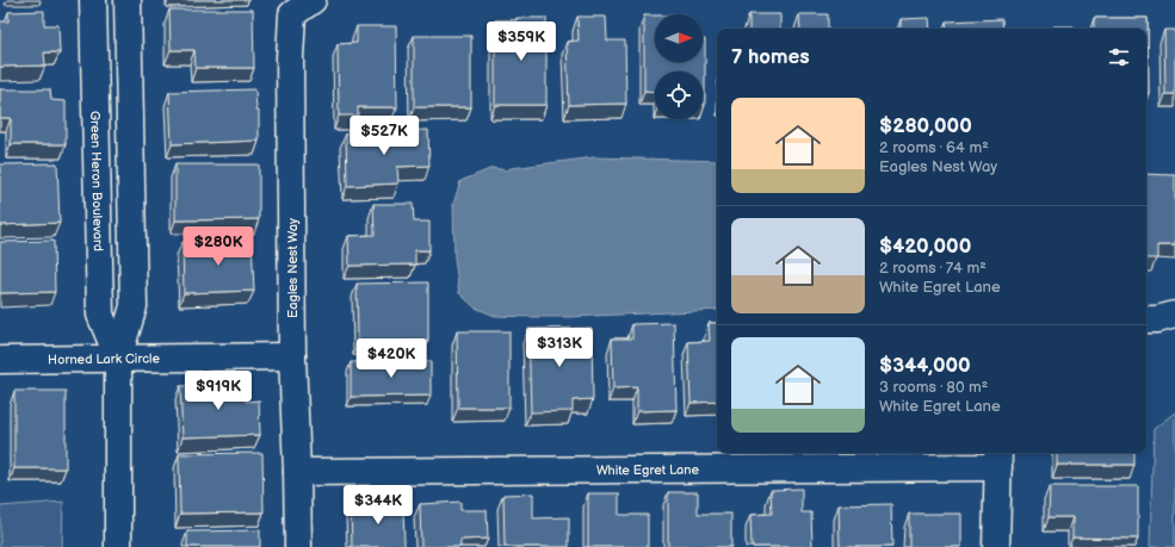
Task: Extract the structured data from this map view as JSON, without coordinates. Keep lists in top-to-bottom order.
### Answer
{
  "streets": {
    "street": [
      "Green Heron Boulevard",
      "Eagles Nest Way",
      "Horned Lark Circle",
      "White Egret Lane"
    ]
  },
  "crossings": [
    ["Green Heron Boulevard", "Horned Lark Circle"],
    ["Eagles Nest Way", "Horned Lark Circle"],
    ["Eagles Nest Way", "White Egret Lane"]
  ],
  "north": "right",
  "page": {
    "price": [
      "$359K",
      "$527K",
      "$280K",
      "$313K",
      "$420K",
      "$919K",
      "$344K"
    ],
    "heading": "7 homes",
    "list": [
      {
        "name": "$280,000",
        "note": "2 rooms · 64 m² · Eagles Nest Way"
      },
      {
        "name": "$420,000",
        "note": "2 rooms · 74 m² · White Egret Lane"
      },
      {
        "name": "$344,000",
        "note": "3 rooms · 80 m² · White Egret Lane"
      }
    ]
  }
}
